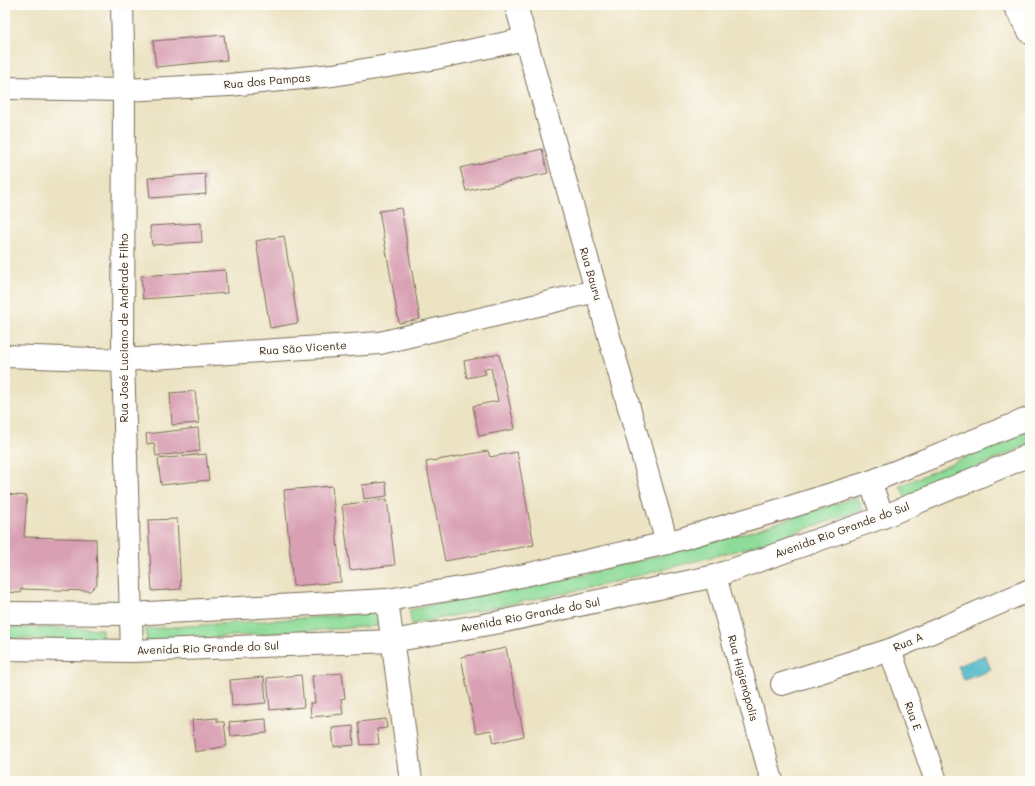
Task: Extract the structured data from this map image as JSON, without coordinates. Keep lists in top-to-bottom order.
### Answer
{
  "streets": {
    "street": [
      "Rua dos Pampas",
      "Rua Bauru",
      "Rua José Luciano de Andrade Filho",
      "Rua São Vicente",
      "Avenida Rio Grande do Sul",
      "Rua A",
      "Rua Higienópolis",
      "Rua E"
    ]
  },
  "crossings": [
    ["Rua dos Pampas", "Rua Bauru"],
    ["Rua dos Pampas", "Rua José Luciano de Andrade Filho"],
    ["Rua Bauru", "Rua São Vicente"],
    ["Rua José Luciano de Andrade Filho", "Rua São Vicente"],
    ["Rua José Luciano de Andrade Filho", "Avenida Rio Grande do Sul"],
    ["Avenida Rio Grande do Sul", "Rua Higienópolis"],
    ["Rua A", "Rua E"]
  ]
}
